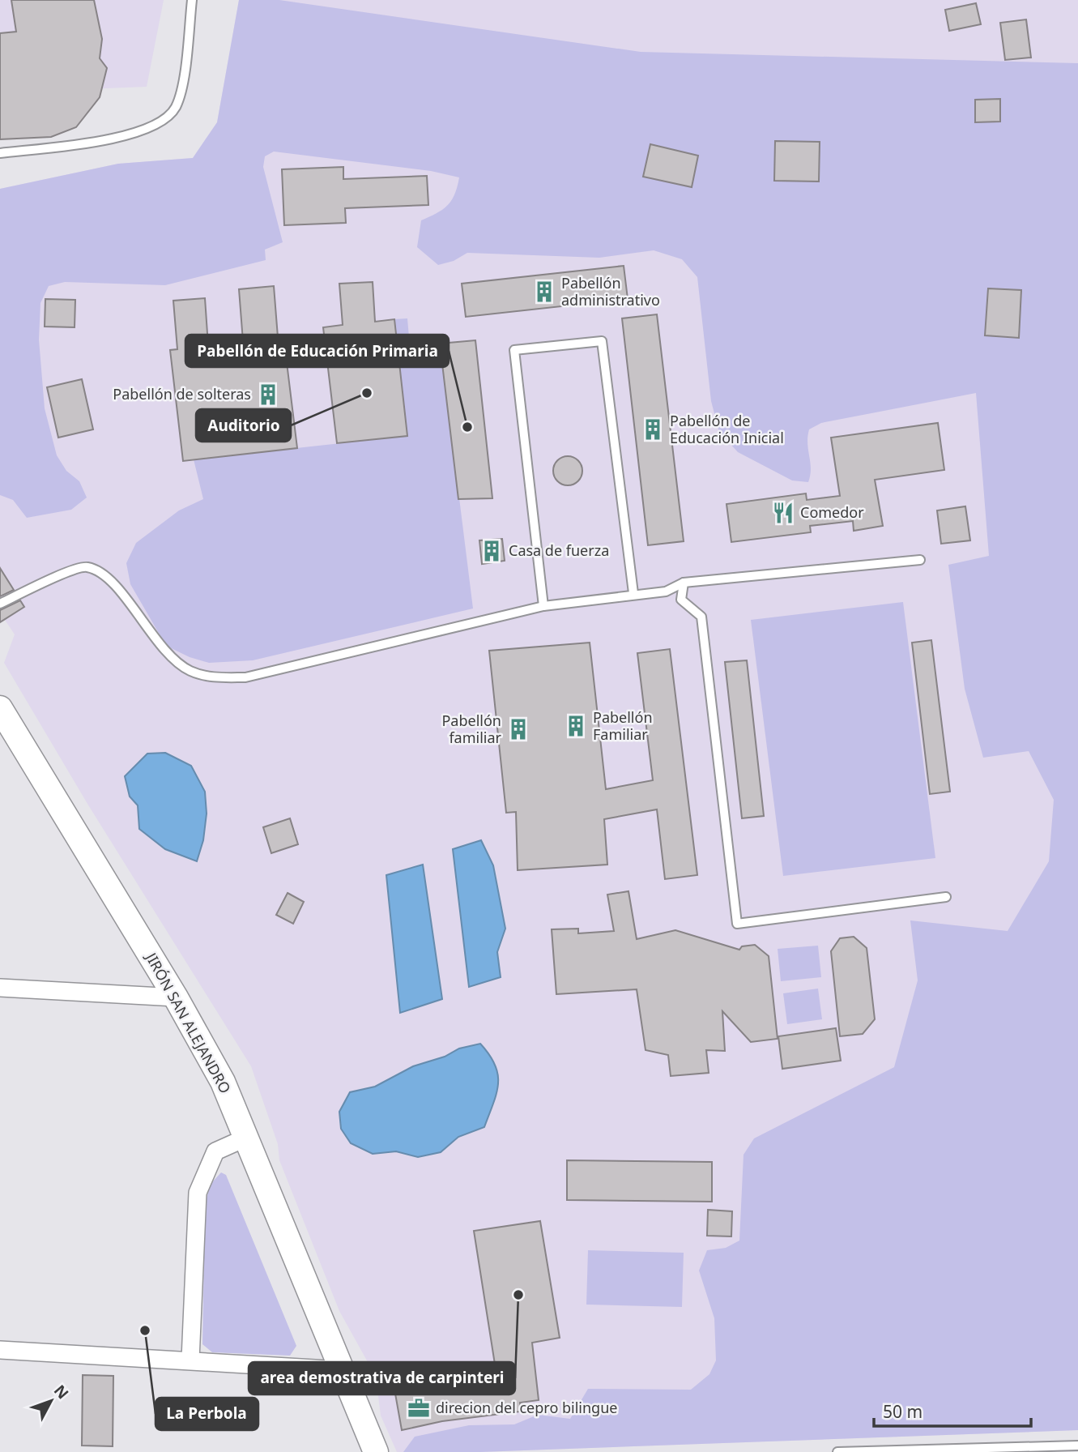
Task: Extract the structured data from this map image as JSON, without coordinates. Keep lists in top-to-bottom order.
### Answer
{
  "streets": {
    "street": ["JIRÓN SAN ALEJANDRO"]
  },
  "places": {
    "building": [
      "Pabellón administrativo",
      "Pabellón de solteras",
      "Pabellón de Educación Inicial",
      "Casa de fuerza",
      "Pabellón Familiar",
      "Pabellón familiar"
    ],
    "other": [
      "Auditorio",
      "Pabellón de Educación Primaria",
      "area demostrativa de carpinteri",
      "La Perbola"
    ],
    "restaurant": ["Comedor"],
    "office": ["direcion del cepro bilingue"]
  },
  "scale_bar": "50 m",
  "north": "top right"
}
